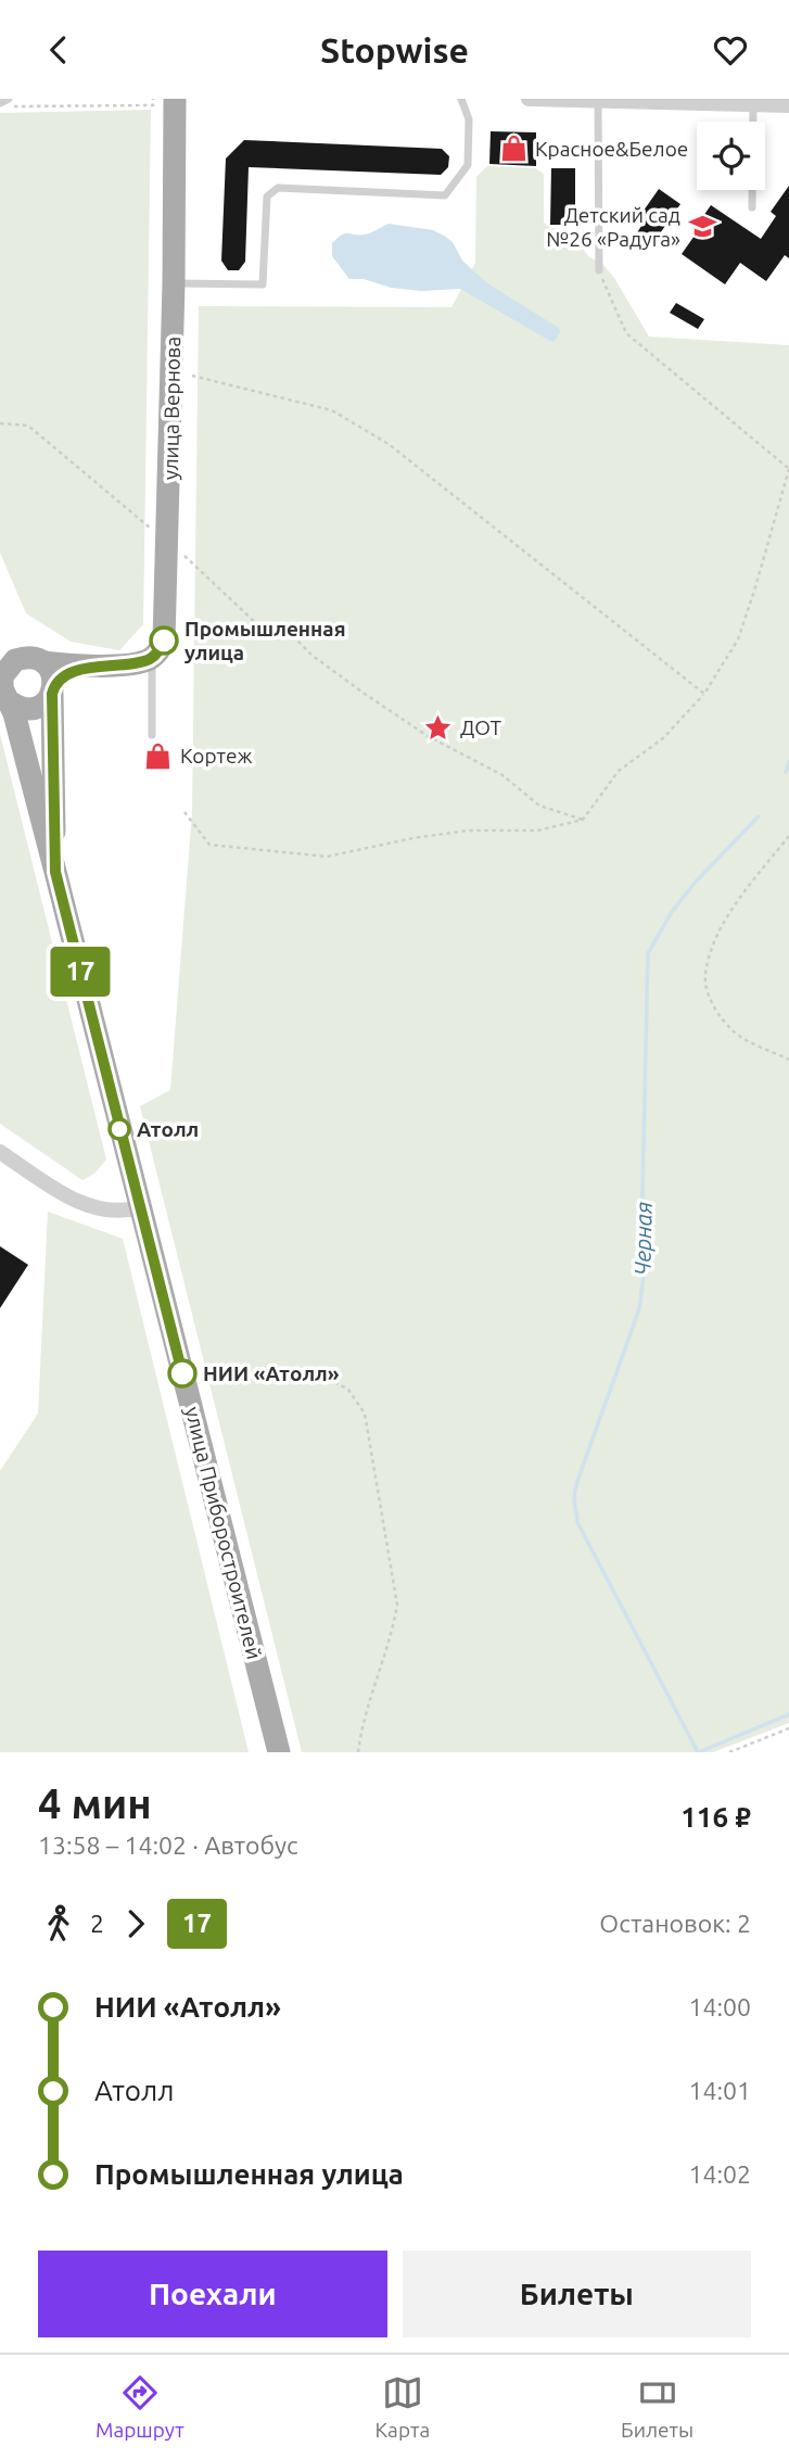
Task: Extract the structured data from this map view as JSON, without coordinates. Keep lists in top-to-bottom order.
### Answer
{
  "streets": {
    "main road": ["улица Вернова", "улица Приборостроителей"]
  },
  "water": ["Черная"],
  "places": {
    "shop": ["Красное&Белое", "Кортеж"],
    "school or university": ["Детский сад №26 «Радуга»"],
    "other": ["Промышленная улица", "Атолл", "НИИ «Атолл»"],
    "place": ["ДОТ"]
  },
  "lines": ["bus line 17"],
  "page": {
    "header": "Stopwise",
    "on_map": "17",
    "heading": ["4 мин", "13:58 – 14:02 · Автобус", "116 ₽"],
    "legs": ["2", "17", "Остановок: 2"],
    "list": [
      {
        "name": "НИИ «Атолл»",
        "value": "14:00"
      },
      {
        "name": "Атолл",
        "value": "14:01"
      },
      {
        "name": "Промышленная улица",
        "value": "14:02"
      }
    ],
    "buttons": ["Поехали", "Билеты"],
    "tabs": ["Маршрут", "Карта", "Билеты"]
  }
}
